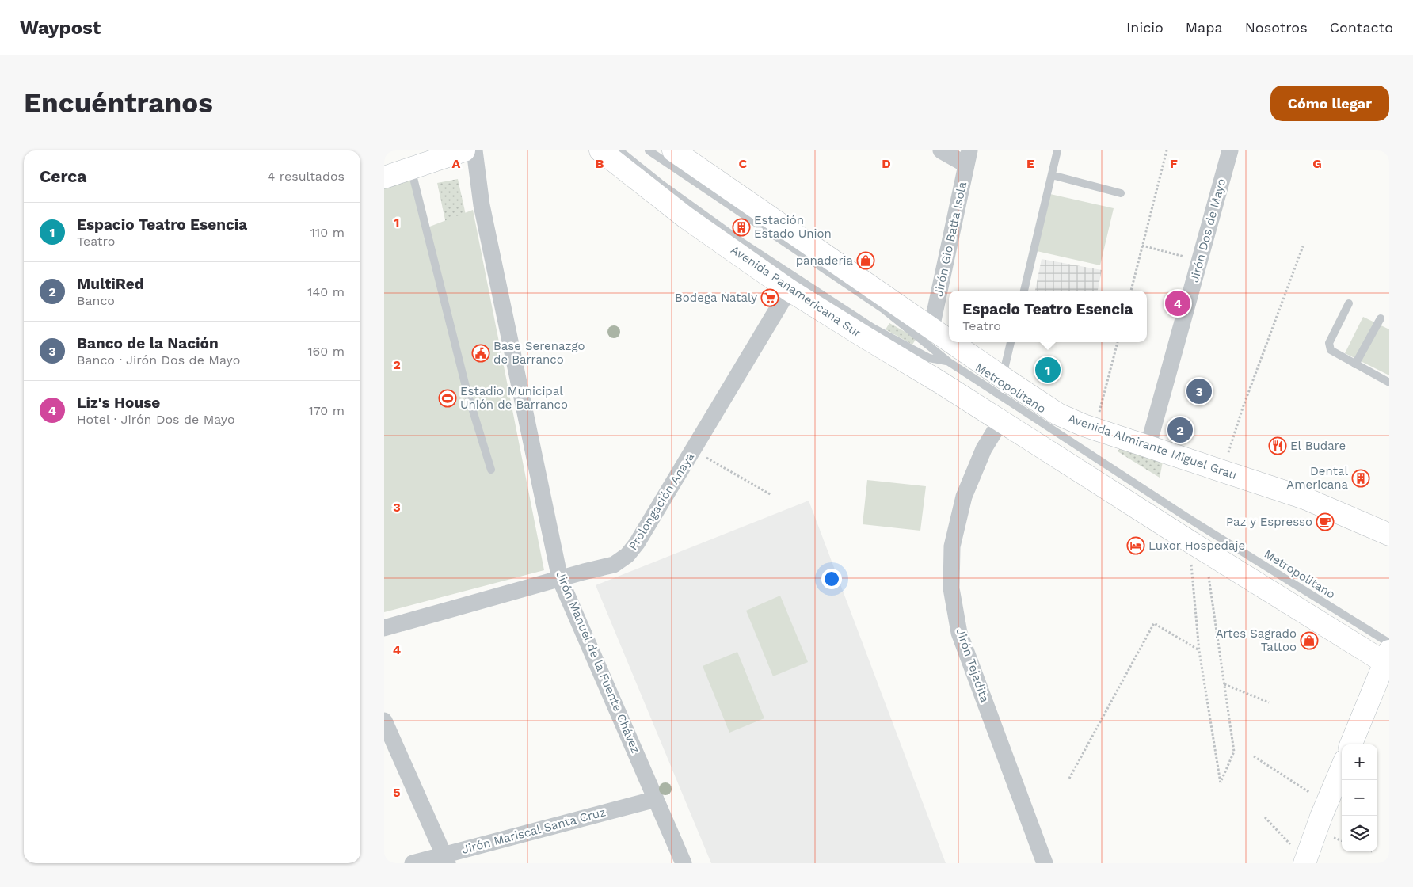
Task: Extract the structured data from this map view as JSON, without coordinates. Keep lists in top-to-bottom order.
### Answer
{
  "streets": {
    "main road": ["Avenida Panamericana Sur", "Avenida Almirante Miguel Grau"],
    "street": [
      "Jirón Dos de Mayo",
      "Jirón Gio Batta Isola",
      "Prolongación Anaya",
      "Jirón Manuel de la Fuente Chávez",
      "Jirón Tejadita",
      "Jirón Mariscal Santa Cruz"
    ],
    "lane": ["Metropolitano"]
  },
  "crossings": [
    ["Jirón Dos de Mayo", "Avenida Almirante Miguel Grau"],
    ["Jirón Gio Batta Isola", "Avenida Almirante Miguel Grau"],
    ["Avenida Panamericana Sur", "Metropolitano"],
    ["Avenida Panamericana Sur", "Prolongación Anaya"],
    ["Avenida Panamericana Sur", "Jirón Tejadita"],
    ["Prolongación Anaya", "Jirón Manuel de la Fuente Chávez"],
    ["Jirón Manuel de la Fuente Chávez", "Jirón Mariscal Santa Cruz"]
  ],
  "places": {
    "building": ["Estación Estado Union", "Dental Americana"],
    "shop": ["panaderia", "Artes Sagrado Tattoo"],
    "supermarket": ["Bodega Nataly"],
    "public building": ["Base Serenazgo de Barranco"],
    "sports": ["Estadio Municipal Unión de Barranco"],
    "restaurant": ["El Budare"],
    "cafe": ["Paz y Espresso"],
    "hotel": ["Luxor Hospedaje"]
  },
  "page": {
    "header": "Waypost",
    "nav": [
      "Inicio",
      "Mapa",
      "Nosotros",
      "Contacto"
    ],
    "buttons": "Cómo llegar",
    "title": "Encuéntranos",
    "heading": ["Cerca", "4 resultados"],
    "list": [
      {
        "mark": "1",
        "name": "Espacio Teatro Esencia",
        "note": "Teatro",
        "value": "110 m"
      },
      {
        "mark": "2",
        "name": "MultiRed",
        "note": "Banco",
        "value": "140 m"
      },
      {
        "mark": "3",
        "name": "Banco de la Nación",
        "note": "Banco · Jirón Dos de Mayo",
        "value": "160 m"
      },
      {
        "mark": "4",
        "name": "Liz's House",
        "note": "Hotel · Jirón Dos de Mayo",
        "value": "170 m"
      }
    ],
    "pins": [
      "4",
      "1",
      "3",
      "2"
    ],
    "popup": ["Espacio Teatro Esencia", "Teatro"],
    "map_buttons": ["+", "−"]
  },
  "grid": {
    "columns": [
      "A",
      "B",
      "C",
      "D",
      "E",
      "F",
      "G"
    ],
    "rows": [
      "1",
      "2",
      "3",
      "4",
      "5"
    ]
  }
}
